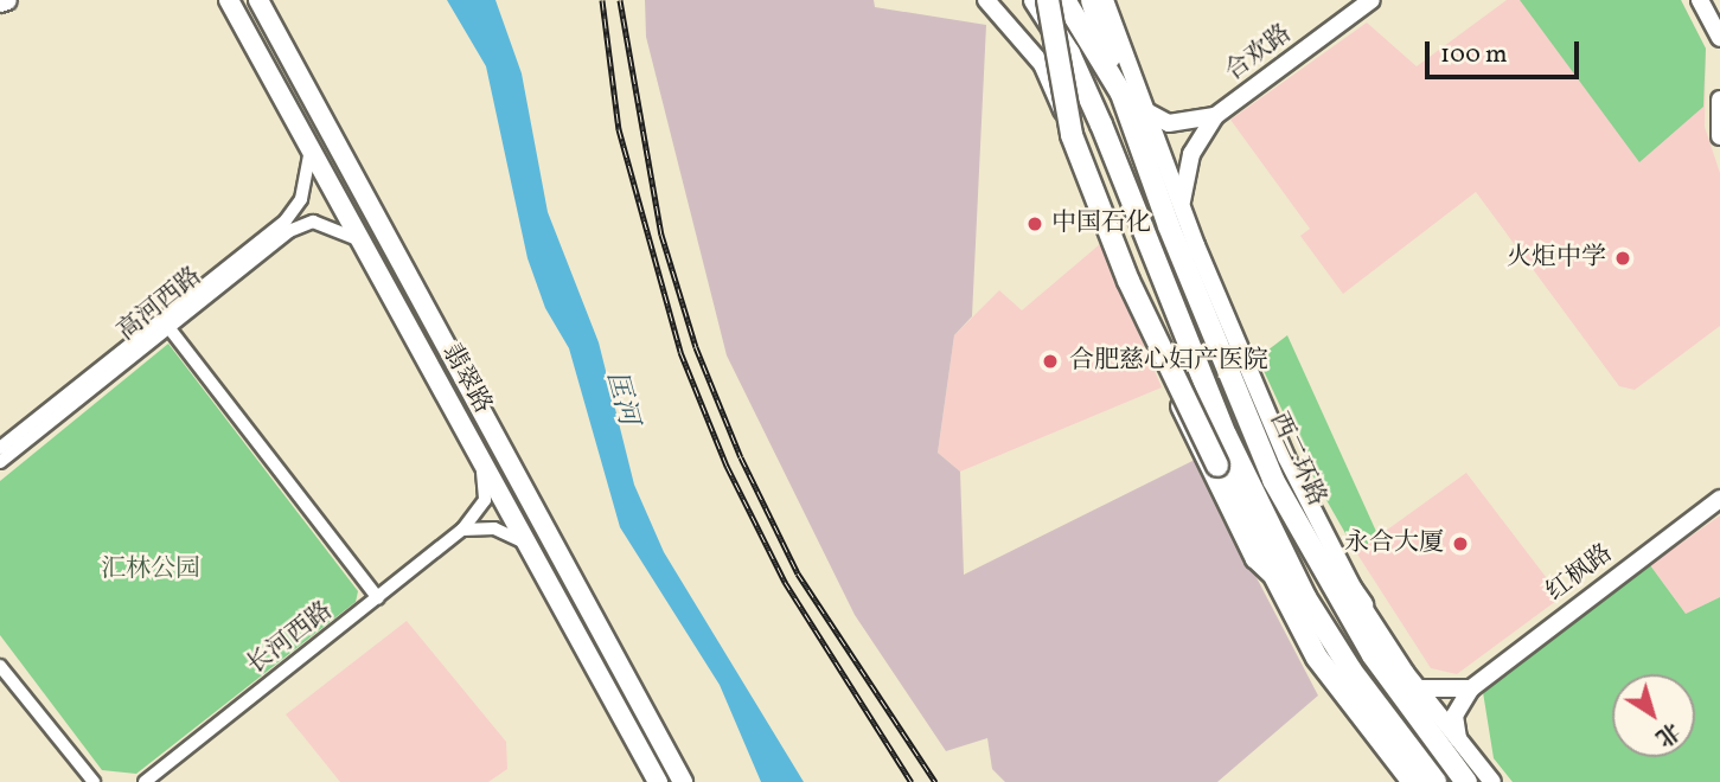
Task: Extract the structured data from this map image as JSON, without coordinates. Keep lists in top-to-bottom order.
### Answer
{
  "streets": {
    "highway": ["西二环路"],
    "main road": ["翡翠路"],
    "street": [
      "合欢路",
      "高河西路",
      "红枫路",
      "长河西路"
    ]
  },
  "crossings": [
    ["高河西路", "翡翠路"],
    ["翡翠路", "长河西路"]
  ],
  "water": ["匡河"],
  "parks": ["汇林公园"],
  "places": [
    "中国石化",
    "火炬中学",
    "合肥慈心妇产医院",
    "永合大厦"
  ],
  "scale_bar": "100 m",
  "north": "bottom right"
}
